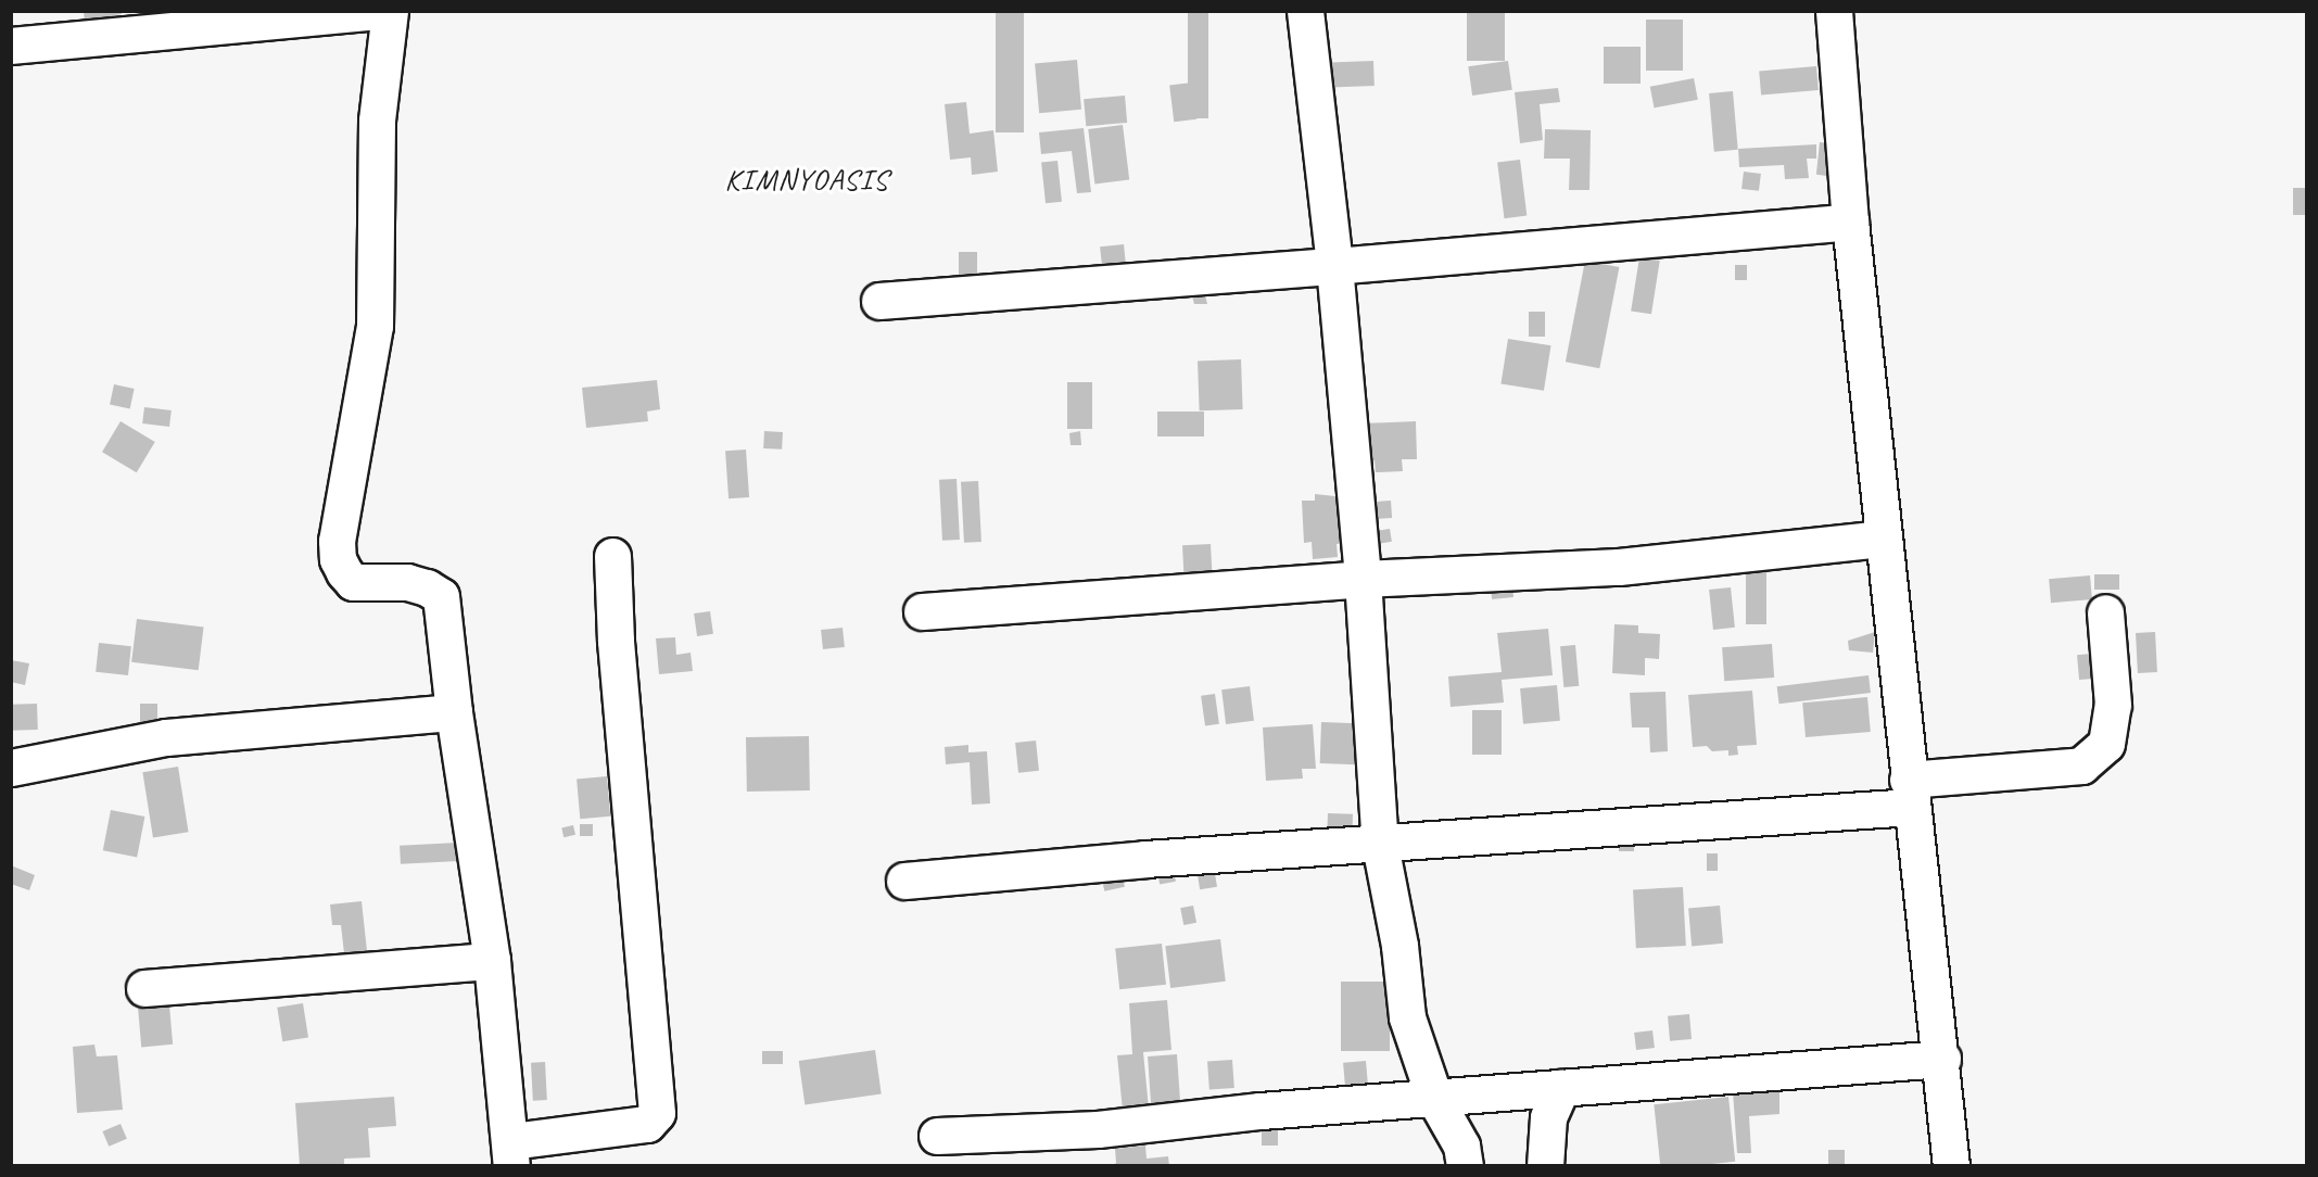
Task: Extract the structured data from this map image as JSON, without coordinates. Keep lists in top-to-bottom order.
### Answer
{
  "districts": ["KIMNYOASIS"]
}
